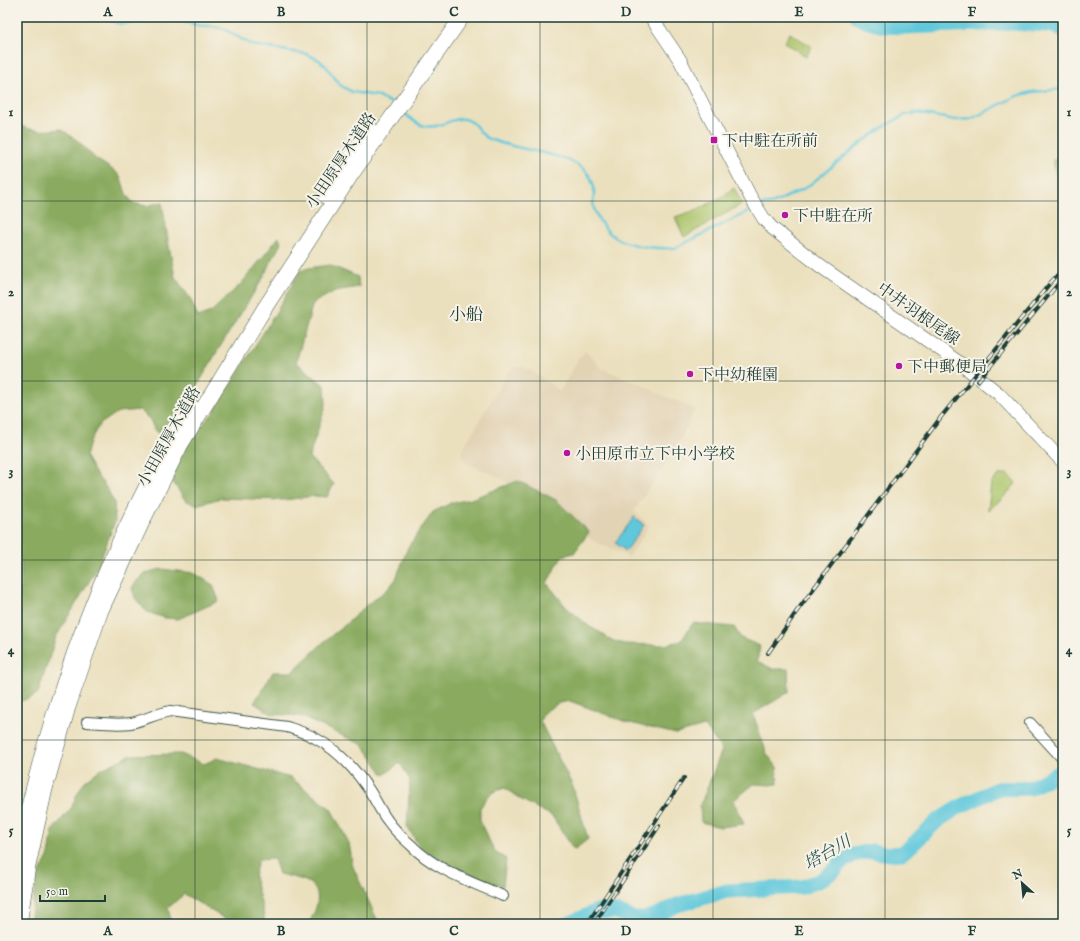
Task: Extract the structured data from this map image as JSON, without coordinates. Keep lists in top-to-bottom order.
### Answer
{
  "streets": {
    "highway": ["小田原厚木道路"],
    "main road": ["中井羽根尾線"]
  },
  "districts": ["小船"],
  "water": ["塔台川"],
  "places": {
    "transit": ["下中駐在所前"],
    "other": [
      "下中駐在所",
      "下中郵便局",
      "下中幼稚園",
      "小田原市立下中小学校"
    ]
  },
  "scale_bar": "50 m",
  "north": "top left",
  "grid": {
    "columns": [
      "A",
      "B",
      "C",
      "D",
      "E",
      "F"
    ],
    "rows": [
      "1",
      "2",
      "3",
      "4",
      "5"
    ]
  }
}
